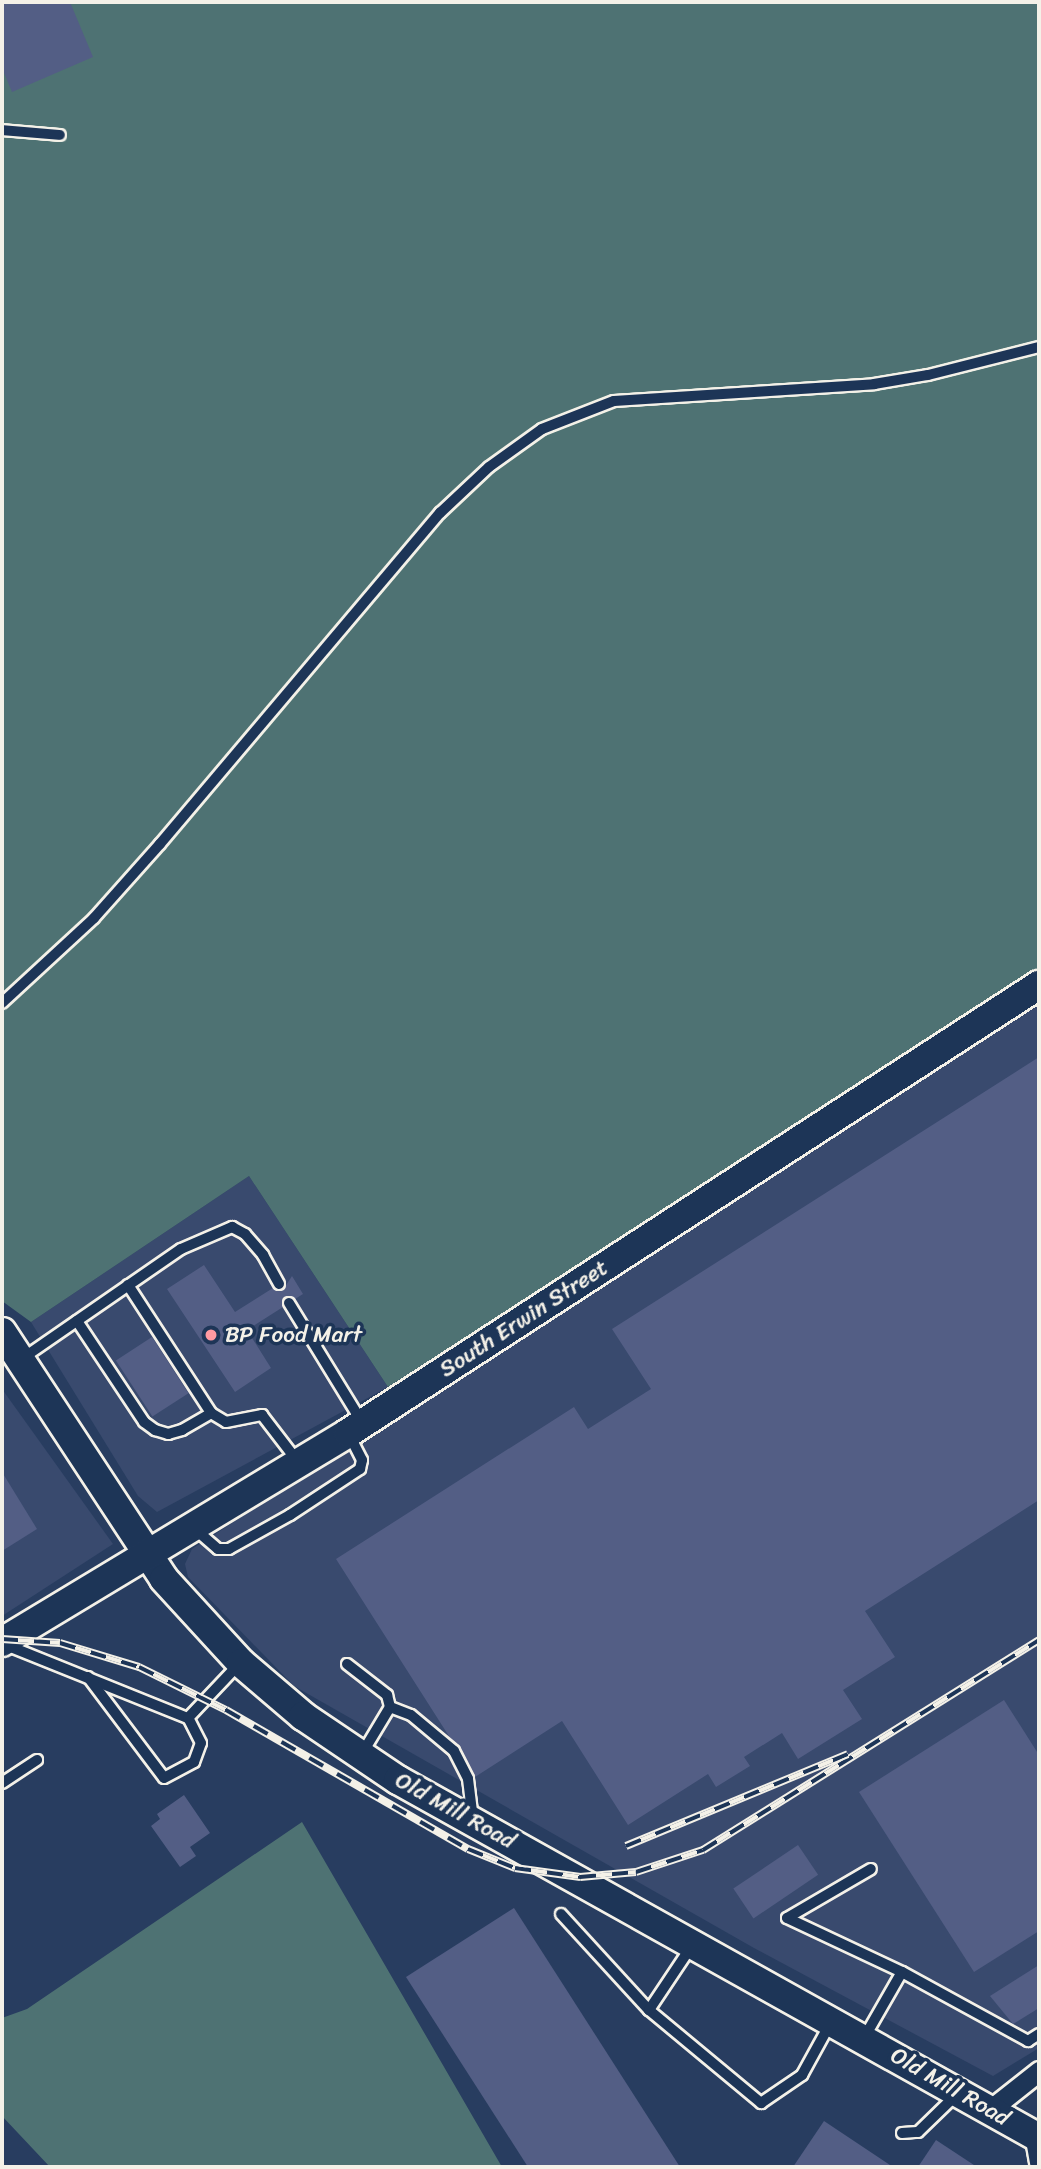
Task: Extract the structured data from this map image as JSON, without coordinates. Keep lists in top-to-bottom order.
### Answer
{
  "streets": {
    "street": ["South Erwin Street", "Old Mill Road"]
  },
  "crossings": [
    ["South Erwin Street", "Old Mill Road"]
  ],
  "places": ["BP Food Mart"]
}
